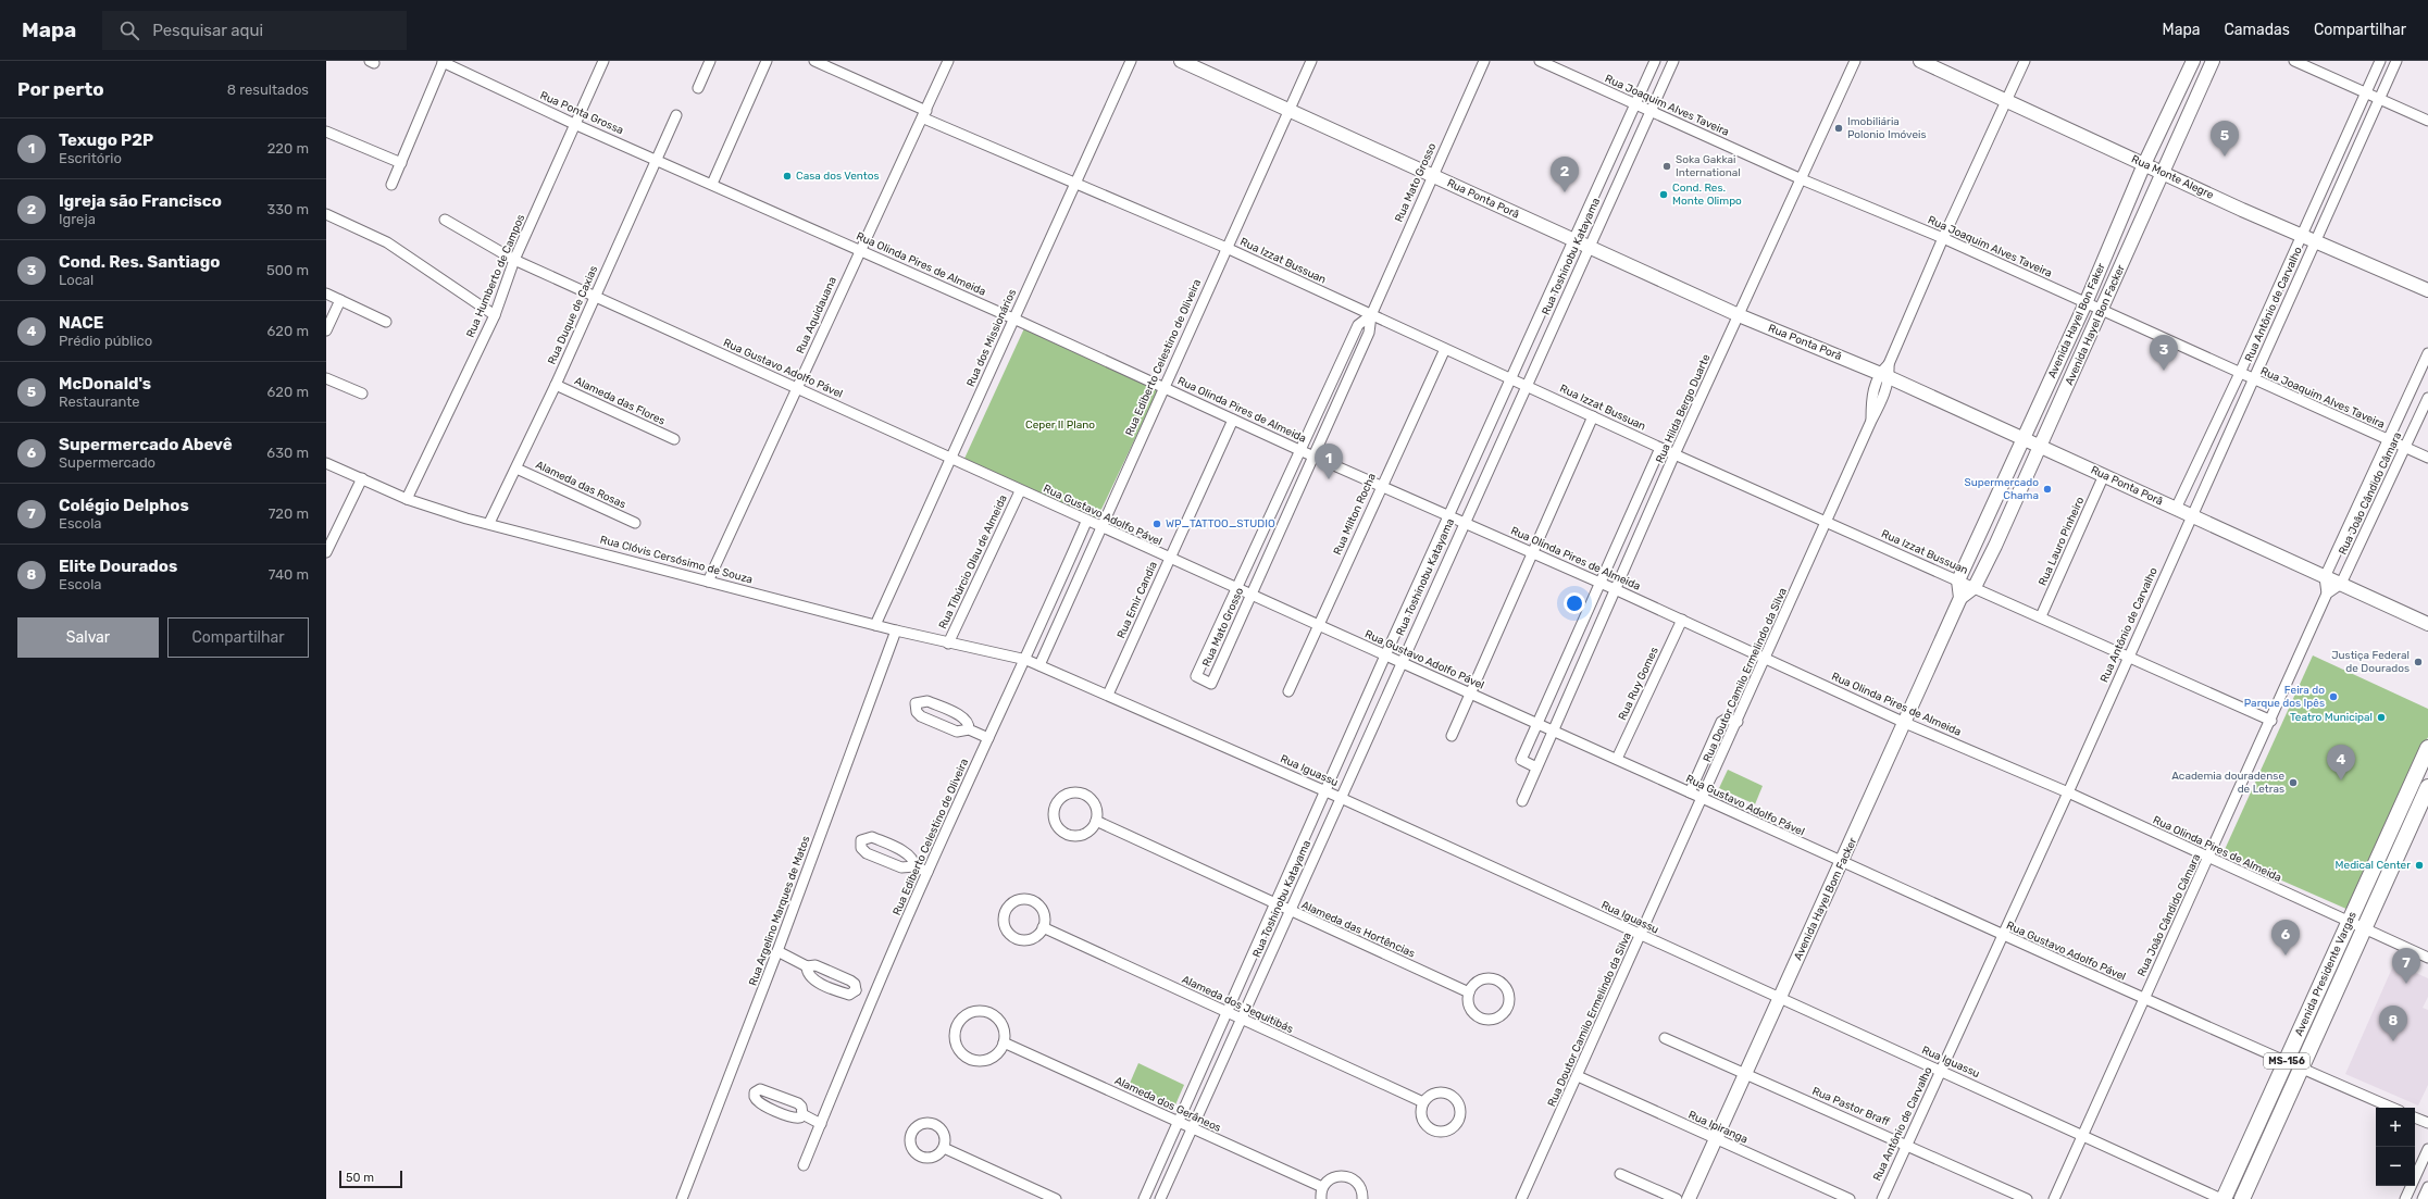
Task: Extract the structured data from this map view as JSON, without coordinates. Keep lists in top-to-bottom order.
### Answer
{
  "streets": {
    "main road": ["Avenida Presidente Vargas", "MS-156"],
    "street": [
      "Rua Joaquim Alves Taveira",
      "Rua Ponta Grossa",
      "Rua Monte Alegre",
      "Rua Mato Grosso",
      "Rua Ponta Porã",
      "Rua Toshinobu Katayama",
      "Rua Izzat Bussuan",
      "Rua Olinda Pires de Almeida",
      "Rua Humberto de Campos",
      "Rua Antônio de Carvalho",
      "Rua Duque de Caxias",
      "Rua Aquidauana",
      "Avenida Hayel Bon Faker",
      "Avenida Hayel Bon Facker",
      "Rua dos Missionários",
      "Rua Ediberto Celestino de Oliveira",
      "Rua Gustavo Adolfo Pável",
      "Alameda das Flores",
      "Rua Hilda Bergo Duarte",
      "Alameda das Rosas",
      "Rua João Cândido Câmara",
      "Rua Milton Rocha",
      "Rua Lauro Pinheiro",
      "Rua Clóvis Cersósimo de Souza",
      "Rua Tibúrcio Olau de Almeida",
      "Rua Emir Candia",
      "Rua Doutor Camilo Ermelindo da Silva",
      "Rua Ruy Gomes",
      "Rua Iguassu",
      "Avenida Hayel Bom Facker",
      "Rua Argelino Marques de Matos",
      "Alameda das Hortências",
      "Alameda dos Jequitibás",
      "Alameda dos Gerâneos",
      "Rua Pastor Braff",
      "Rua Ipiranga"
    ]
  },
  "crossings": [
    ["Rua Joaquim Alves Taveira", "Rua Toshinobu Katayama"],
    ["Rua Joaquim Alves Taveira", "Rua Antônio de Carvalho"],
    ["Rua Joaquim Alves Taveira", "Avenida Hayel Bon Faker"],
    ["Rua Joaquim Alves Taveira", "Avenida Hayel Bon Facker"],
    ["Rua Joaquim Alves Taveira", "Rua Hilda Bergo Duarte"],
    ["Rua Joaquim Alves Taveira", "Rua João Cândido Câmara"],
    ["Rua Ponta Grossa", "Rua Olinda Pires de Almeida"],
    ["Rua Ponta Grossa", "Rua Humberto de Campos"],
    ["Rua Ponta Grossa", "Rua Duque de Caxias"],
    ["Rua Monte Alegre", "Rua Antônio de Carvalho"],
    ["Rua Monte Alegre", "Avenida Hayel Bon Faker"],
    ["Rua Monte Alegre", "Avenida Hayel Bon Facker"],
    ["Rua Mato Grosso", "Rua Ponta Porã"],
    ["Rua Mato Grosso", "Rua Izzat Bussuan"],
    ["Rua Mato Grosso", "Rua Olinda Pires de Almeida"],
    ["Rua Mato Grosso", "Rua Gustavo Adolfo Pável"],
    ["Rua Ponta Porã", "Rua Toshinobu Katayama"],
    ["Rua Ponta Porã", "Rua Antônio de Carvalho"],
    ["Rua Ponta Porã", "Avenida Hayel Bon Faker"],
    ["Rua Ponta Porã", "Avenida Hayel Bon Facker"],
    ["Rua Ponta Porã", "Rua Ediberto Celestino de Oliveira"],
    ["Rua Ponta Porã", "Rua Hilda Bergo Duarte"],
    ["Rua Ponta Porã", "Rua João Cândido Câmara"],
    ["Rua Ponta Porã", "Rua Lauro Pinheiro"],
    ["Rua Ponta Porã", "Rua Doutor Camilo Ermelindo da Silva"],
    ["Rua Toshinobu Katayama", "Rua Izzat Bussuan"],
    ["Rua Toshinobu Katayama", "Rua Olinda Pires de Almeida"],
    ["Rua Toshinobu Katayama", "Rua Gustavo Adolfo Pável"],
    ["Rua Toshinobu Katayama", "Rua Iguassu"],
    ["Rua Toshinobu Katayama", "Alameda das Hortências"],
    ["Rua Toshinobu Katayama", "Alameda dos Jequitibás"],
    ["Rua Toshinobu Katayama", "Alameda dos Gerâneos"],
    ["Rua Izzat Bussuan", "Rua Antônio de Carvalho"],
    ["Rua Izzat Bussuan", "Rua Aquidauana"],
    ["Rua Izzat Bussuan", "Avenida Hayel Bon Faker"],
    ["Rua Izzat Bussuan", "Avenida Hayel Bon Facker"],
    ["Rua Izzat Bussuan", "Rua dos Missionários"],
    ["Rua Izzat Bussuan", "Rua Ediberto Celestino de Oliveira"],
    ["Rua Izzat Bussuan", "Rua Hilda Bergo Duarte"],
    ["Rua Izzat Bussuan", "Rua João Cândido Câmara"],
    ["Rua Izzat Bussuan", "Rua Milton Rocha"],
    ["Rua Izzat Bussuan", "Rua Lauro Pinheiro"],
    ["Rua Izzat Bussuan", "Rua Doutor Camilo Ermelindo da Silva"],
    ["Rua Izzat Bussuan", "Avenida Hayel Bom Facker"],
    ["Rua Olinda Pires de Almeida", "Rua Antônio de Carvalho"],
    ["Rua Olinda Pires de Almeida", "Rua Aquidauana"],
    ["Rua Olinda Pires de Almeida", "Rua dos Missionários"],
    ["Rua Olinda Pires de Almeida", "Rua Ediberto Celestino de Oliveira"],
    ["Rua Olinda Pires de Almeida", "Rua Hilda Bergo Duarte"],
    ["Rua Olinda Pires de Almeida", "Rua João Cândido Câmara"],
    ["Rua Olinda Pires de Almeida", "Rua Milton Rocha"],
    ["Rua Olinda Pires de Almeida", "Rua Emir Candia"],
    ["Rua Olinda Pires de Almeida", "Rua Doutor Camilo Ermelindo da Silva"],
    ["Rua Olinda Pires de Almeida", "Rua Ruy Gomes"],
    ["Rua Olinda Pires de Almeida", "Avenida Hayel Bom Facker"],
    ["Rua Olinda Pires de Almeida", "Avenida Presidente Vargas"],
    ["Rua Humberto de Campos", "Rua Gustavo Adolfo Pável"],
    ["Rua Humberto de Campos", "Rua Clóvis Cersósimo de Souza"],
    ["Rua Antônio de Carvalho", "Rua Gustavo Adolfo Pável"],
    ["Rua Antônio de Carvalho", "Rua Iguassu"],
    ["Rua Antônio de Carvalho", "Rua Pastor Braff"],
    ["Rua Duque de Caxias", "Rua Gustavo Adolfo Pável"],
    ["Rua Duque de Caxias", "Alameda das Flores"],
    ["Rua Duque de Caxias", "Alameda das Rosas"],
    ["Rua Duque de Caxias", "Rua Clóvis Cersósimo de Souza"],
    ["Rua Aquidauana", "Rua Gustavo Adolfo Pável"],
    ["Rua Aquidauana", "Rua Clóvis Cersósimo de Souza"],
    ["Avenida Hayel Bon Faker", "Avenida Hayel Bom Facker"],
    ["Avenida Hayel Bon Facker", "Avenida Hayel Bom Facker"],
    ["Rua dos Missionários", "Rua Gustavo Adolfo Pável"],
    ["Rua dos Missionários", "Rua Clóvis Cersósimo de Souza"],
    ["Rua Ediberto Celestino de Oliveira", "Rua Gustavo Adolfo Pável"],
    ["Rua Ediberto Celestino de Oliveira", "Rua Clóvis Cersósimo de Souza"],
    ["Rua Ediberto Celestino de Oliveira", "Rua Iguassu"],
    ["Rua Gustavo Adolfo Pável", "Rua Hilda Bergo Duarte"],
    ["Rua Gustavo Adolfo Pável", "Rua João Cândido Câmara"],
    ["Rua Gustavo Adolfo Pável", "Rua Milton Rocha"],
    ["Rua Gustavo Adolfo Pável", "Rua Tibúrcio Olau de Almeida"],
    ["Rua Gustavo Adolfo Pável", "Rua Emir Candia"],
    ["Rua Gustavo Adolfo Pável", "Rua Doutor Camilo Ermelindo da Silva"],
    ["Rua Gustavo Adolfo Pável", "Rua Ruy Gomes"],
    ["Rua Gustavo Adolfo Pável", "Avenida Hayel Bom Facker"],
    ["Rua Gustavo Adolfo Pável", "Avenida Presidente Vargas"],
    ["Rua João Cândido Câmara", "Rua Iguassu"],
    ["Rua Clóvis Cersósimo de Souza", "Rua Tibúrcio Olau de Almeida"],
    ["Rua Clóvis Cersósimo de Souza", "Rua Iguassu"],
    ["Rua Clóvis Cersósimo de Souza", "Rua Argelino Marques de Matos"],
    ["Rua Emir Candia", "Rua Iguassu"],
    ["Rua Doutor Camilo Ermelindo da Silva", "Rua Iguassu"],
    ["Rua Doutor Camilo Ermelindo da Silva", "Rua Ipiranga"],
    ["Rua Iguassu", "Avenida Hayel Bom Facker"],
    ["Rua Iguassu", "Avenida Presidente Vargas"],
    ["Avenida Hayel Bom Facker", "Rua Pastor Braff"],
    ["Avenida Hayel Bom Facker", "Rua Ipiranga"]
  ],
  "parks": ["Ceper II Plano"],
  "places": [
    "Imobiliária Polonio Imóveis",
    "Soka Gakkai International",
    "Casa dos Ventos",
    "Cond. Res. Monte Olimpo",
    "Supermercado Chama",
    "WP_TATTOO_STUDIO",
    "Justiça Federal de Dourados",
    "Feira do Parque dos Ipês",
    "Teatro Municipal",
    "Academia douradense de Letras",
    "Medical Center"
  ],
  "scale_bar": "50 m",
  "page": {
    "header": "Mapa",
    "search": "Pesquisar aqui",
    "nav": ["Mapa", "Camadas", "Compartilhar"],
    "heading": ["Por perto", "8 resultados"],
    "list": [
      {
        "mark": "1",
        "name": "Texugo P2P",
        "note": "Escritório",
        "value": "220 m"
      },
      {
        "mark": "2",
        "name": "Igreja são Francisco",
        "note": "Igreja",
        "value": "330 m"
      },
      {
        "mark": "3",
        "name": "Cond. Res. Santiago",
        "note": "Local",
        "value": "500 m"
      },
      {
        "mark": "4",
        "name": "NACE",
        "note": "Prédio público",
        "value": "620 m"
      },
      {
        "mark": "5",
        "name": "McDonald's",
        "note": "Restaurante",
        "value": "620 m"
      },
      {
        "mark": "6",
        "name": "Supermercado Abevê",
        "note": "Supermercado",
        "value": "630 m"
      },
      {
        "mark": "7",
        "name": "Colégio Delphos",
        "note": "Escola",
        "value": "720 m"
      },
      {
        "mark": "8",
        "name": "Elite Dourados",
        "note": "Escola",
        "value": "740 m"
      }
    ],
    "pins": [
      "5",
      "2",
      "3",
      "1",
      "4",
      "6",
      "7",
      "8"
    ],
    "buttons": ["Salvar", "Compartilhar"],
    "map_buttons": ["+", "−"],
    "scale": "50 m"
  }
}
